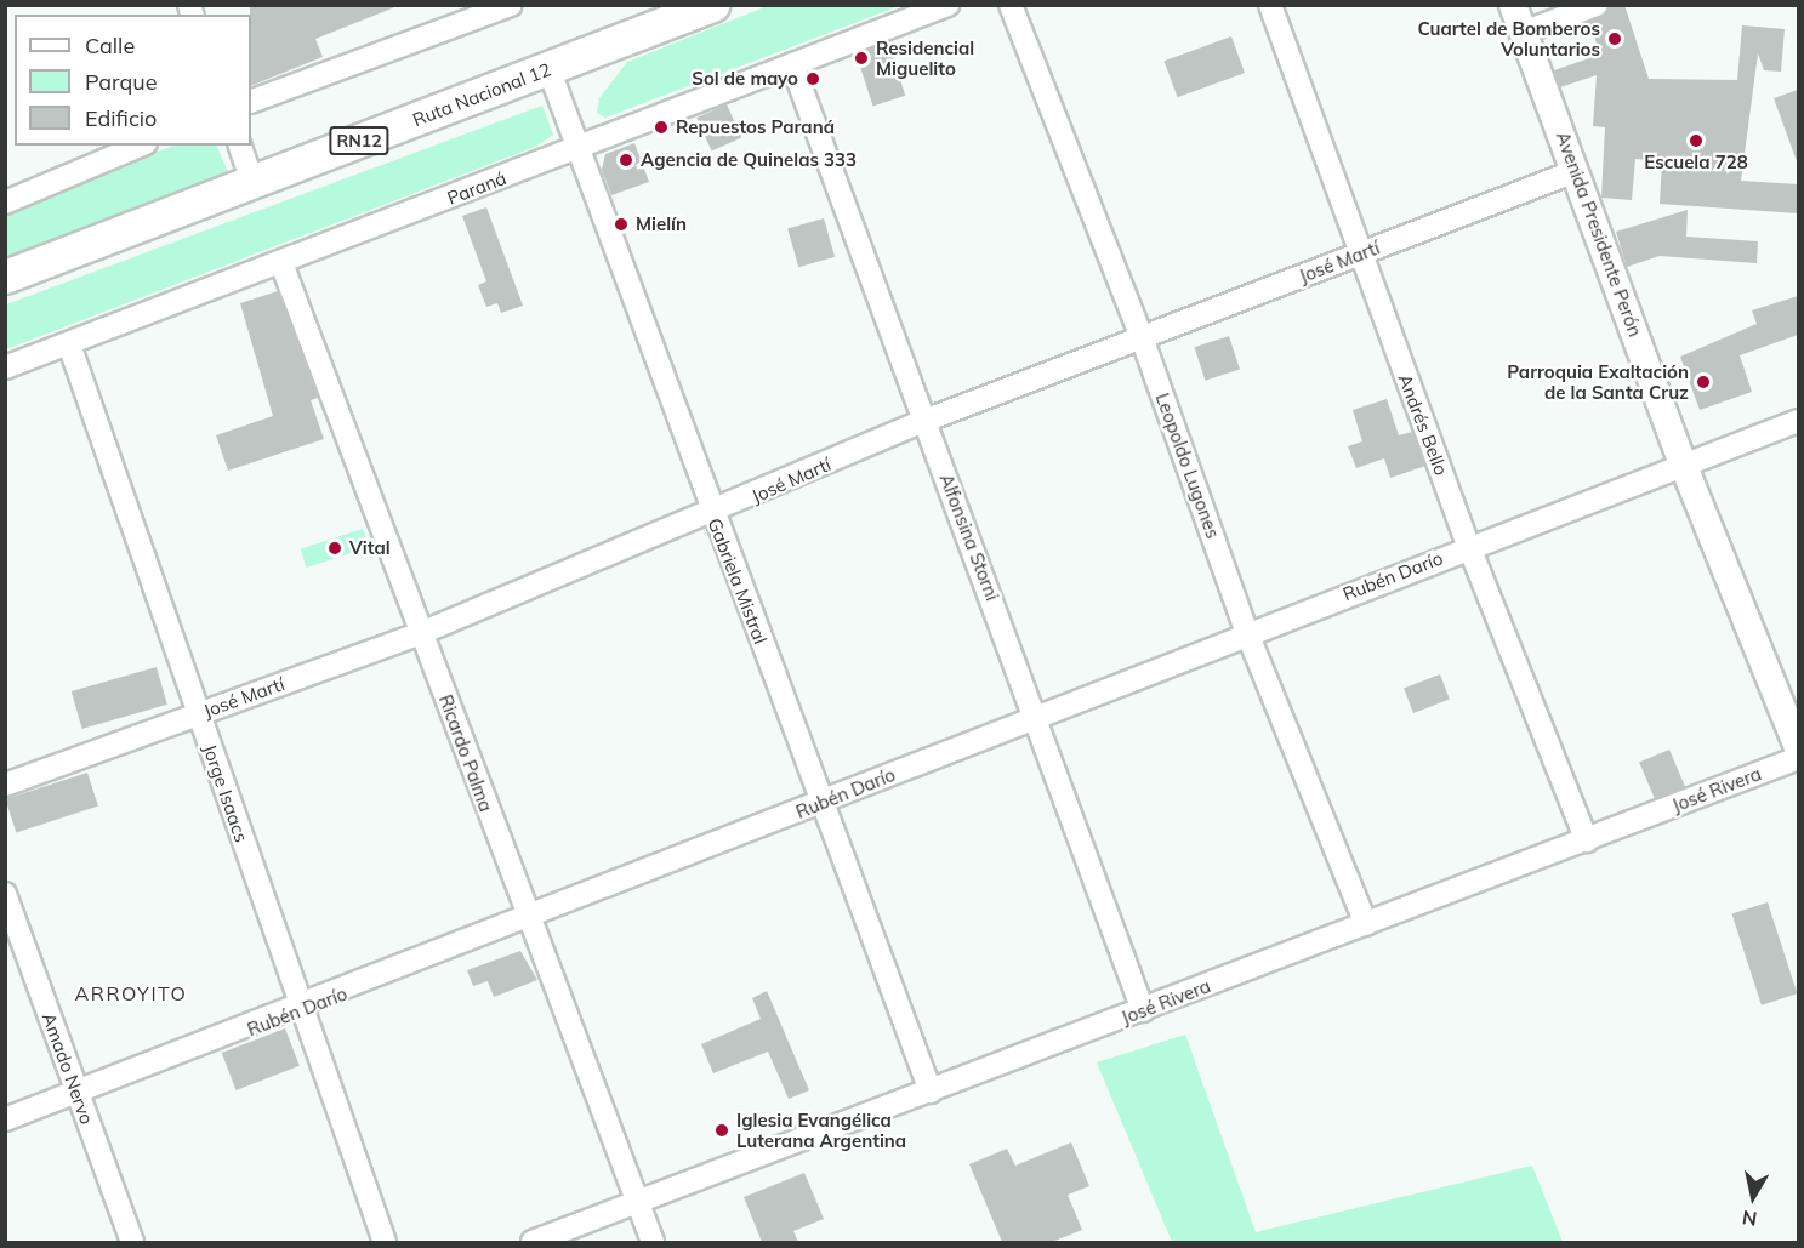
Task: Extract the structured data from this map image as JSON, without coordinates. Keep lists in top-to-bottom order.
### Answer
{
  "streets": {
    "highway": ["Ruta Nacional 12", "RN12"],
    "main road": ["Avenida Presidente Perón"],
    "street": [
      "Paraná",
      "José Martí",
      "Andrés Bello",
      "Leopoldo Lugones",
      "Alfonsina Storni",
      "Rubén Darío",
      "Gabriela Mistral",
      "Ricardo Palma",
      "José Rivera",
      "Jorge Isaacs",
      "Amado Nervo"
    ]
  },
  "crossings": [
    ["Ruta Nacional 12", "Gabriela Mistral"],
    ["Paraná", "Alfonsina Storni"],
    ["Paraná", "Gabriela Mistral"],
    ["Paraná", "Ricardo Palma"],
    ["Paraná", "Jorge Isaacs"],
    ["Avenida Presidente Perón", "José Martí"],
    ["Avenida Presidente Perón", "Rubén Darío"],
    ["José Martí", "Andrés Bello"],
    ["José Martí", "Leopoldo Lugones"],
    ["José Martí", "Alfonsina Storni"],
    ["José Martí", "Gabriela Mistral"],
    ["José Martí", "Ricardo Palma"],
    ["José Martí", "Jorge Isaacs"],
    ["Andrés Bello", "Rubén Darío"],
    ["Andrés Bello", "José Rivera"],
    ["Leopoldo Lugones", "Rubén Darío"],
    ["Leopoldo Lugones", "José Rivera"],
    ["Alfonsina Storni", "Rubén Darío"],
    ["Alfonsina Storni", "José Rivera"],
    ["Rubén Darío", "Gabriela Mistral"],
    ["Rubén Darío", "Ricardo Palma"],
    ["Rubén Darío", "Jorge Isaacs"],
    ["Rubén Darío", "Amado Nervo"],
    ["Gabriela Mistral", "José Rivera"],
    ["Ricardo Palma", "José Rivera"]
  ],
  "districts": ["ARROYITO"],
  "places": [
    "Cuartel de Bomberos Voluntarios",
    "Residencial Miguelito",
    "Sol de mayo",
    "Repuestos Paraná",
    "Escuela 728",
    "Agencia de Quinelas 333",
    "Mielín",
    "Parroquia Exaltación de la Santa Cruz",
    "Vital",
    "Iglesia Evangélica Luterana Argentina"
  ],
  "legend": ["Calle", "Parque", "Edificio"],
  "north": "bottom"
}
